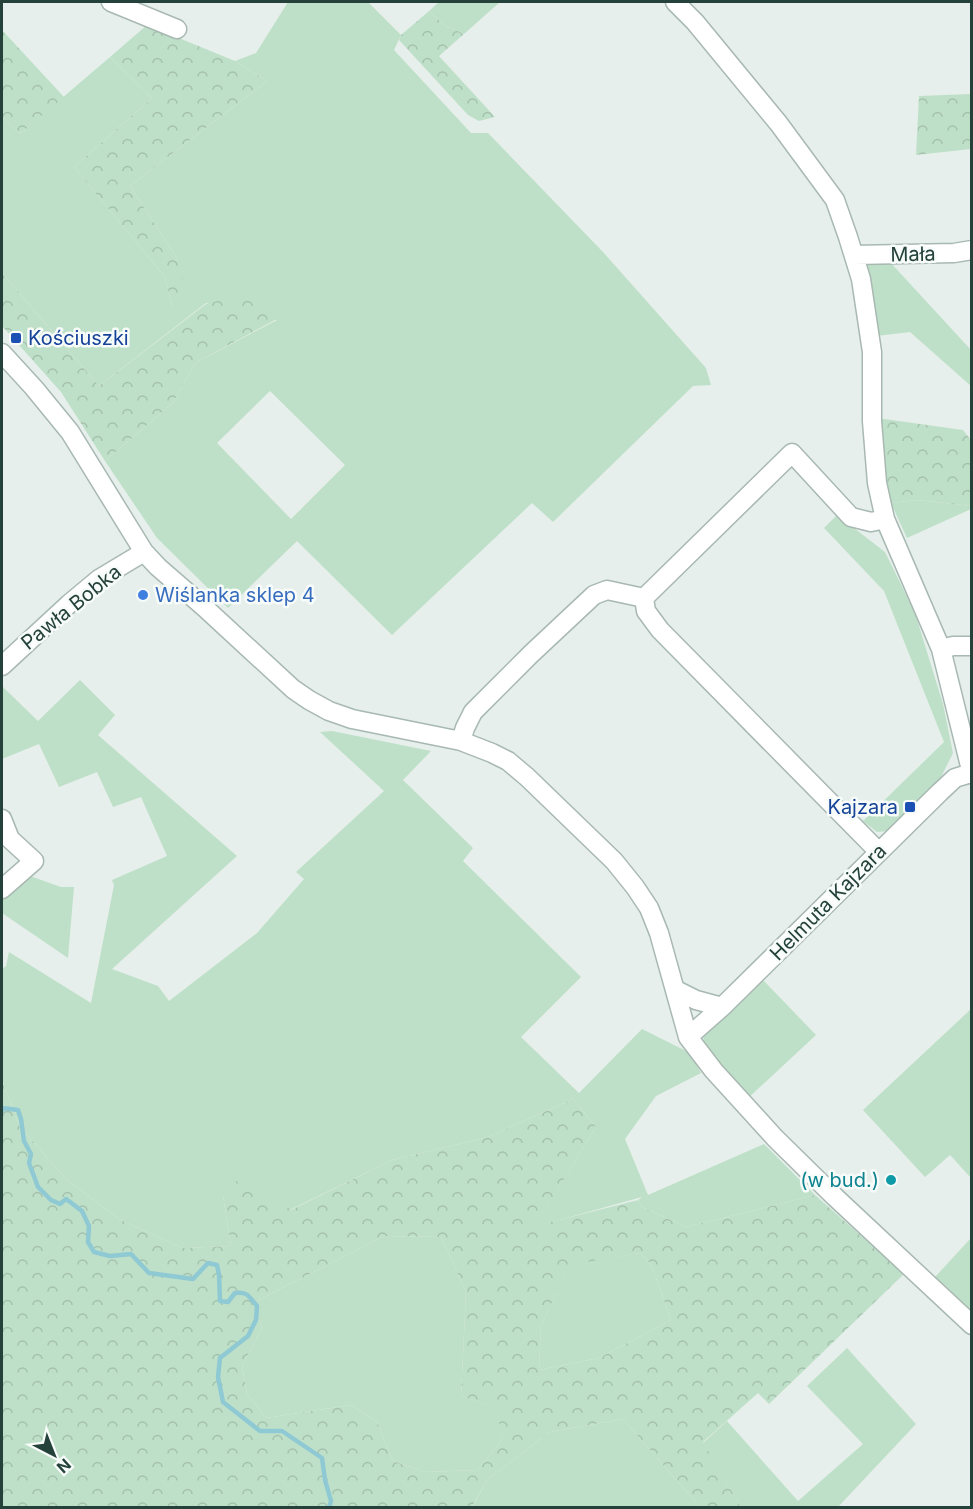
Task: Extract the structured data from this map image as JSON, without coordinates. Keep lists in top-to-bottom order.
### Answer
{
  "streets": {
    "street": ["Mała", "Pawła Bobka", "Helmuta Kajzara"]
  },
  "places": {
    "transit": ["Kościuszki", "Kajzara"],
    "other": ["Wiślanka sklep 4", "(w bud.)"]
  },
  "north": "bottom right"
}
